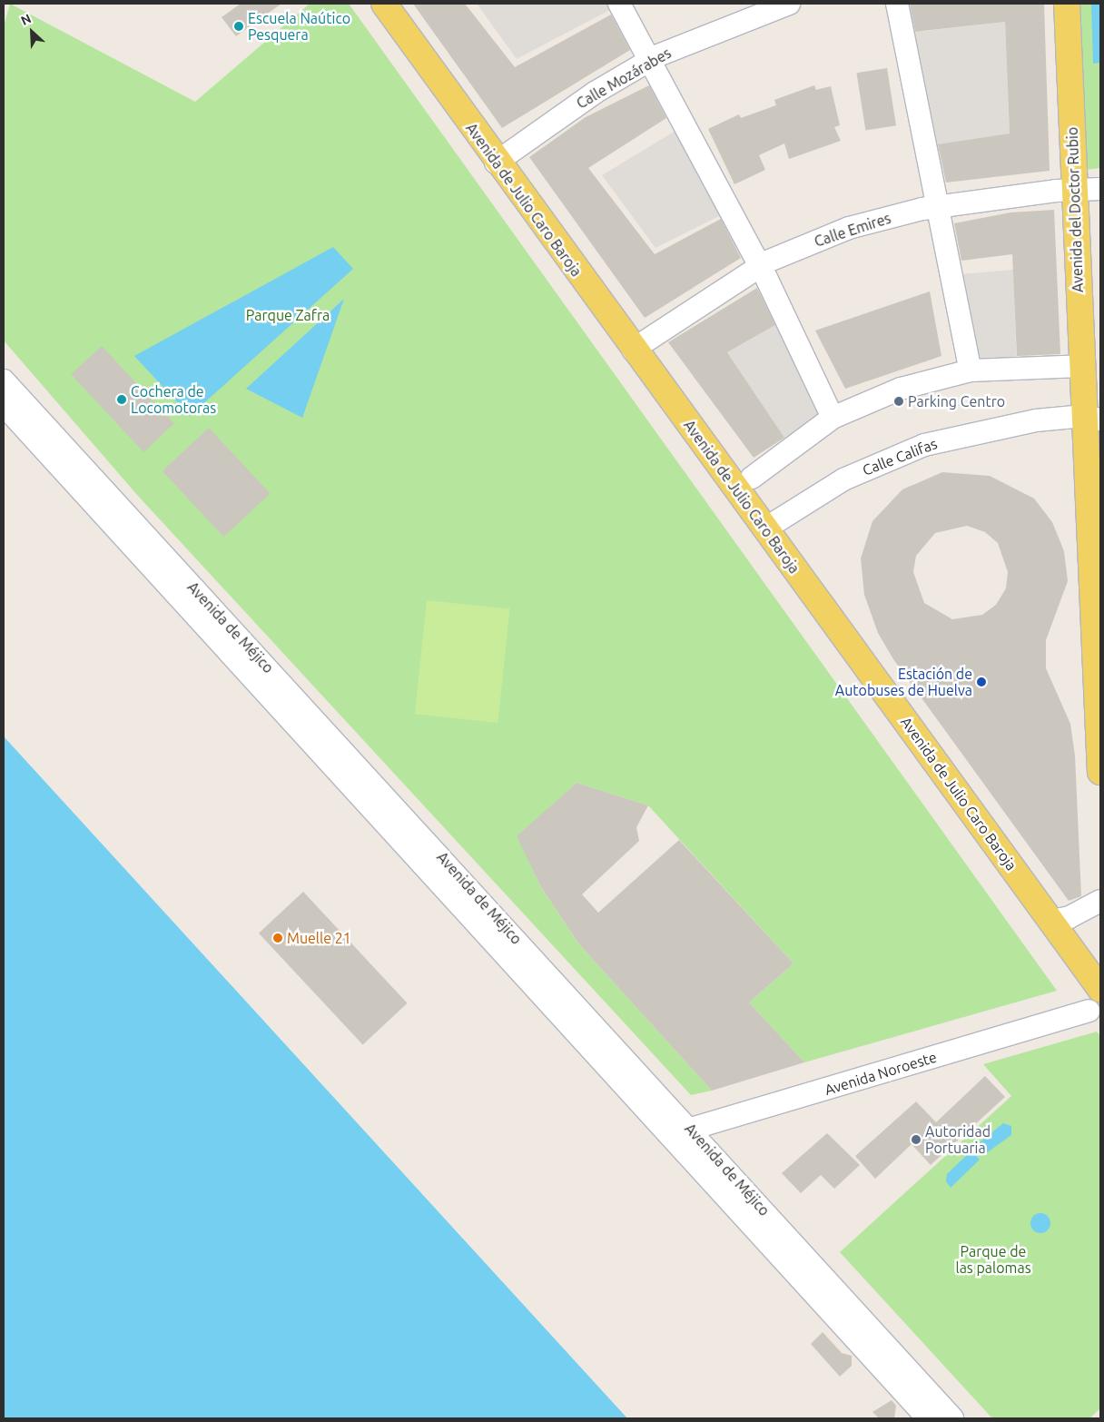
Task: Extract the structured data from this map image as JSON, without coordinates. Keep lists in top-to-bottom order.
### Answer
{
  "streets": {
    "main road": ["Avenida de Julio Caro Baroja", "Avenida del Doctor Rubio"],
    "street": [
      "Calle Mozárabes",
      "Calle Emires",
      "Calle Califas",
      "Avenida de Méjico",
      "Avenida Noroeste"
    ]
  },
  "crossings": [
    ["Calle Mozárabes", "Avenida de Julio Caro Baroja"],
    ["Avenida de Julio Caro Baroja", "Calle Emires"],
    ["Avenida de Julio Caro Baroja", "Calle Califas"],
    ["Avenida del Doctor Rubio", "Calle Emires"],
    ["Avenida del Doctor Rubio", "Calle Califas"],
    ["Avenida de Méjico", "Avenida Noroeste"]
  ],
  "parks": ["Parque Zafra", "Parque de las palomas"],
  "places": [
    "Escuela Naútico Pesquera",
    "Cochera de Locomotoras",
    "Parking Centro",
    "Estación de Autobuses de Huelva",
    "Muelle 21",
    "Autoridad Portuaria"
  ],
  "north": "top left"
}
